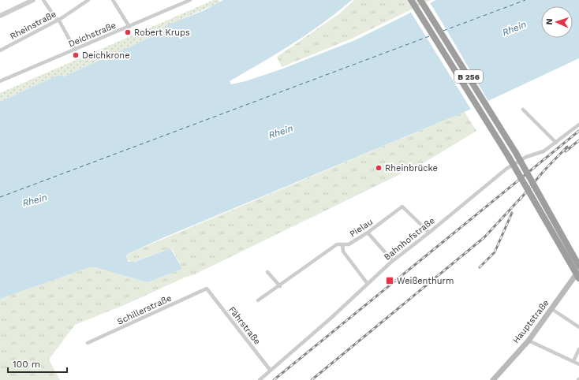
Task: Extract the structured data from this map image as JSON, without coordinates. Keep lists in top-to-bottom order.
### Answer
{
  "streets": {
    "highway": ["B 256"],
    "main road": ["Hauptstraße"],
    "street": [
      "Rheinstraße",
      "Deichstraße",
      "Pielau",
      "Bahnhofstraße",
      "Schillerstraße",
      "Fährstraße"
    ]
  },
  "crossings": [
    ["Pielau", "Bahnhofstraße"],
    ["Bahnhofstraße", "Fährstraße"],
    ["Schillerstraße", "Fährstraße"]
  ],
  "water": ["Rhein"],
  "places": {
    "other": ["Robert Krups", "Deichkrone", "Rheinbrücke"],
    "transit": ["Weißenthurm"]
  },
  "scale_bar": "100 m",
  "north": "left"
}
